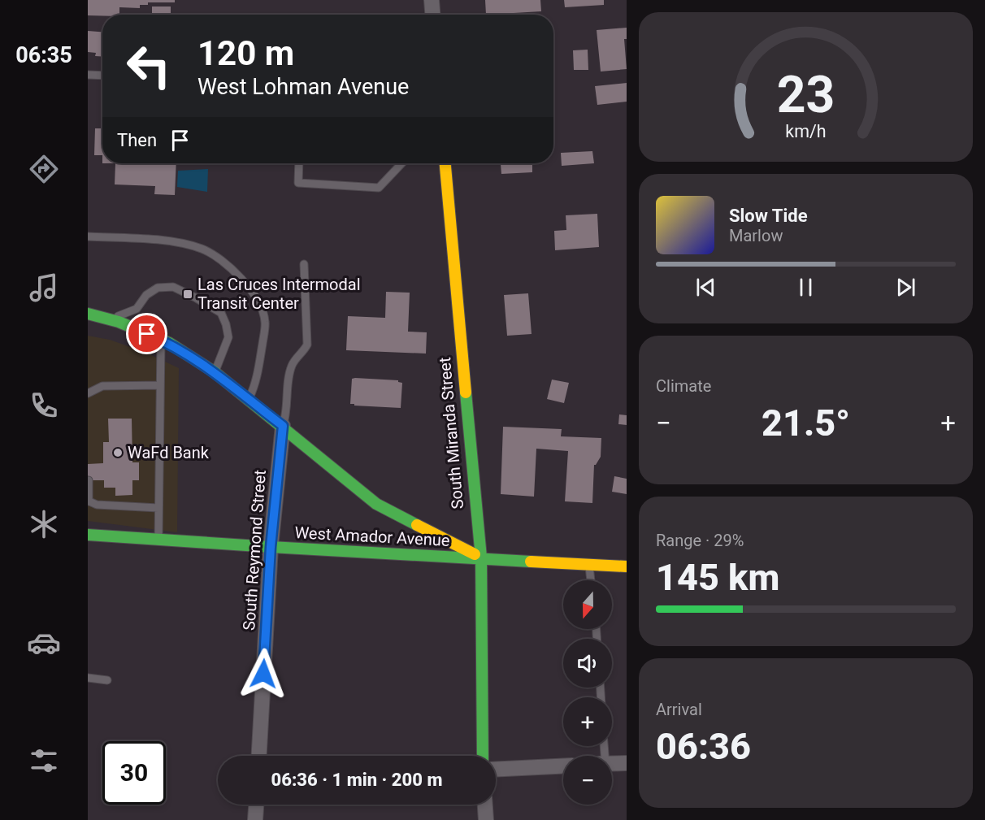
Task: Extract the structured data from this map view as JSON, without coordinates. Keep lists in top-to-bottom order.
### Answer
{
  "streets": {
    "main road": ["South Miranda Street", "West Amador Avenue"],
    "street": ["South Reymond Street"]
  },
  "crossings": [
    ["South Miranda Street", "West Amador Avenue"],
    ["West Amador Avenue", "South Reymond Street"]
  ],
  "places": {
    "transit": ["Las Cruces Intermodal Transit Center"],
    "other": ["WaFd Bank"]
  },
  "north": "bottom",
  "page": {
    "tabs": "06:35",
    "turn": ["120 m", "West Lohman Avenue"],
    "then": "Then",
    "song": ["Slow Tide", "Marlow"],
    "tile": [
      "Climate",
      ["Range · 29%", "145 km"],
      ["Arrival", "06:36"]
    ],
    "heat": ["−", "21.5°", "+"],
    "map_buttons": ["+", "−"],
    "limit": "30",
    "trip": "06:36 · 1 min · 200 m",
    "gauge": ["23", "km/h"]
  }
}
